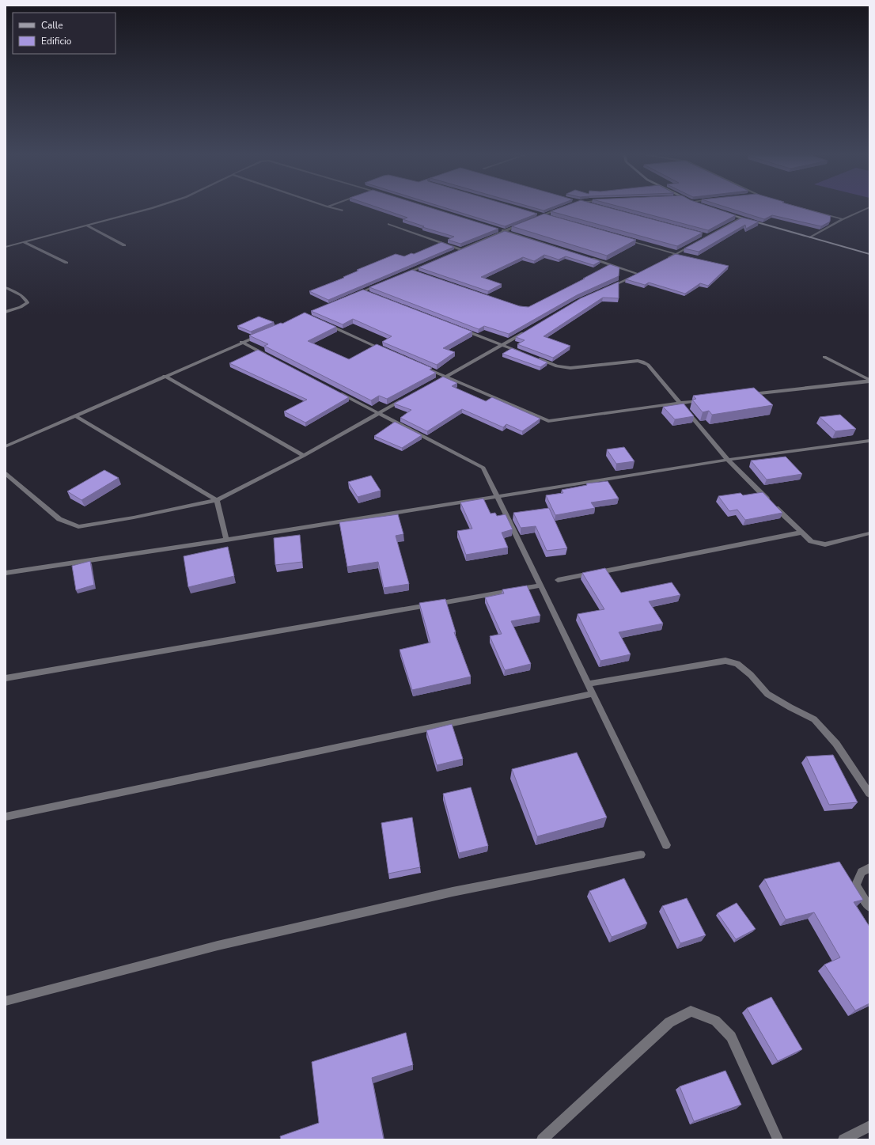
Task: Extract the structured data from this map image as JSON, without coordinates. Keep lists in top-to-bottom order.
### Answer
{
  "legend": ["Calle", "Edificio"]
}
